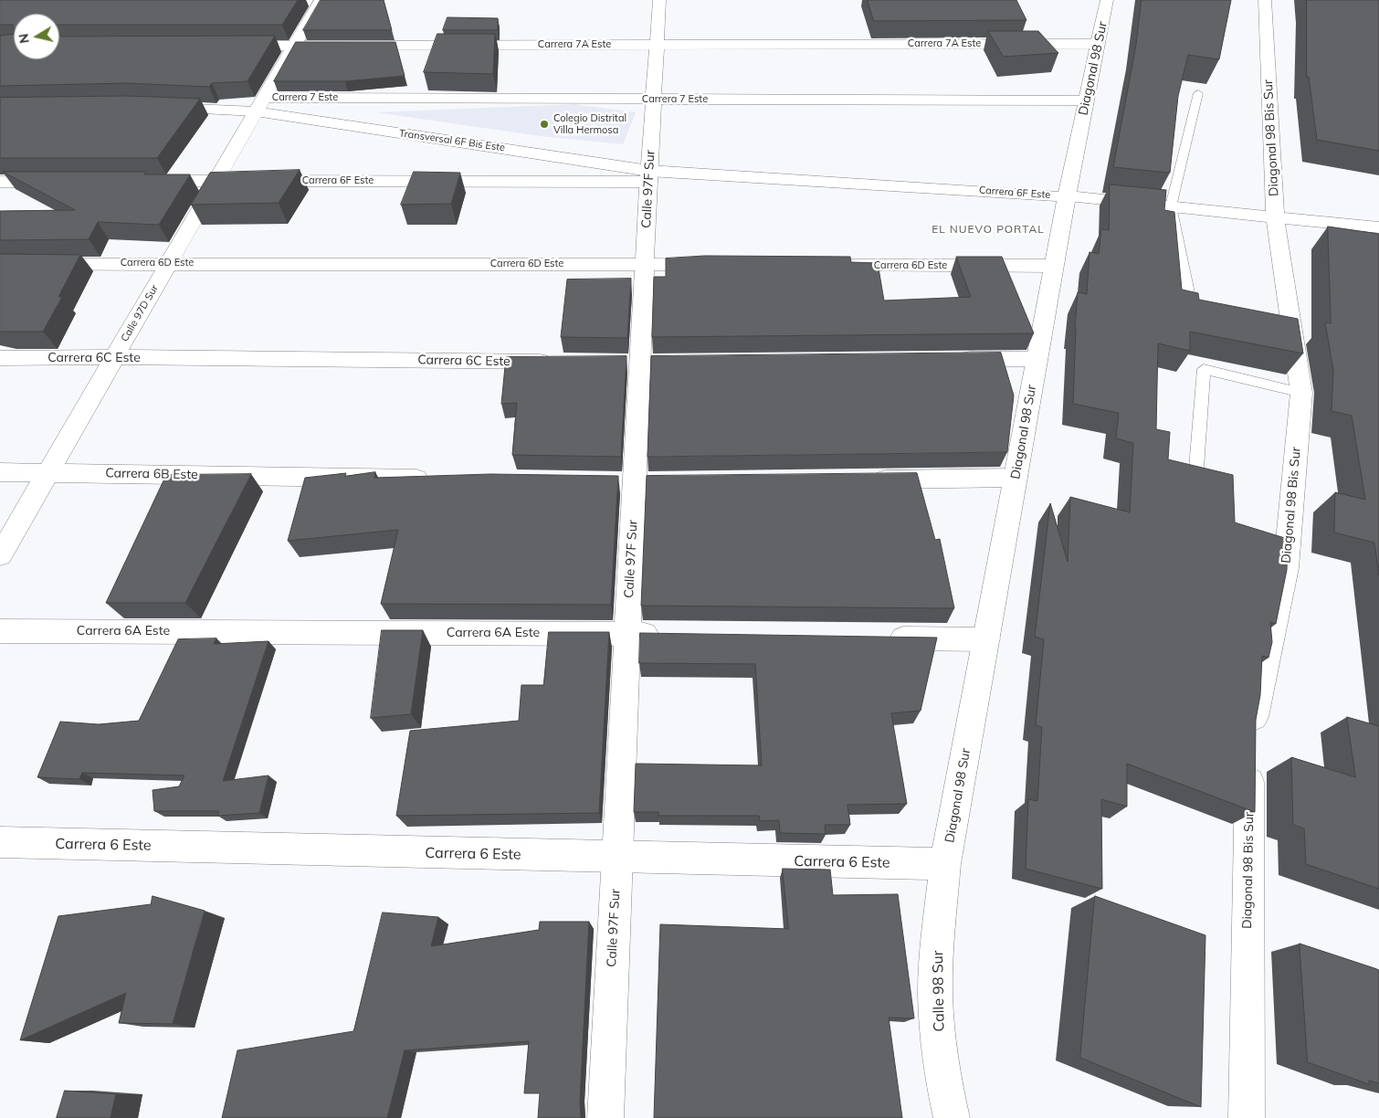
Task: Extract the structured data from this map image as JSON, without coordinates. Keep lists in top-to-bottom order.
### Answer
{
  "streets": {
    "street": [
      "Carrera 7A Este",
      "Diagonal 98 Sur",
      "Carrera 7 Este",
      "Diagonal 98 Bis Sur",
      "Transversal 6F Bis Este",
      "Carrera 6F Este",
      "Calle 97F Sur",
      "Carrera 6D Este",
      "Calle 97D Sur",
      "Carrera 6C Este",
      "Carrera 6B Este",
      "Carrera 6A Este",
      "Carrera 6 Este",
      "Calle 98 Sur"
    ]
  },
  "crossings": [
    ["Carrera 7A Este", "Diagonal 98 Sur"],
    ["Carrera 7A Este", "Calle 97F Sur"],
    ["Carrera 7A Este", "Calle 97D Sur"],
    ["Diagonal 98 Sur", "Carrera 7 Este"],
    ["Diagonal 98 Sur", "Carrera 6F Este"],
    ["Diagonal 98 Sur", "Carrera 6D Este"],
    ["Diagonal 98 Sur", "Carrera 6 Este"],
    ["Diagonal 98 Sur", "Calle 98 Sur"],
    ["Carrera 7 Este", "Transversal 6F Bis Este"],
    ["Carrera 7 Este", "Calle 97F Sur"],
    ["Carrera 7 Este", "Calle 97D Sur"],
    ["Diagonal 98 Bis Sur", "Carrera 6F Este"],
    ["Transversal 6F Bis Este", "Carrera 6F Este"],
    ["Transversal 6F Bis Este", "Calle 97F Sur"],
    ["Transversal 6F Bis Este", "Calle 97D Sur"],
    ["Carrera 6F Este", "Calle 97F Sur"],
    ["Carrera 6F Este", "Calle 97D Sur"],
    ["Calle 97F Sur", "Carrera 6D Este"],
    ["Calle 97F Sur", "Carrera 6A Este"],
    ["Calle 97F Sur", "Carrera 6 Este"],
    ["Carrera 6D Este", "Calle 97D Sur"],
    ["Calle 97D Sur", "Carrera 6C Este"],
    ["Calle 97D Sur", "Carrera 6B Este"],
    ["Carrera 6 Este", "Calle 98 Sur"]
  ],
  "districts": ["EL NUEVO PORTAL"],
  "places": ["Colegio Distrital Villa Hermosa"],
  "north": "left"
}
